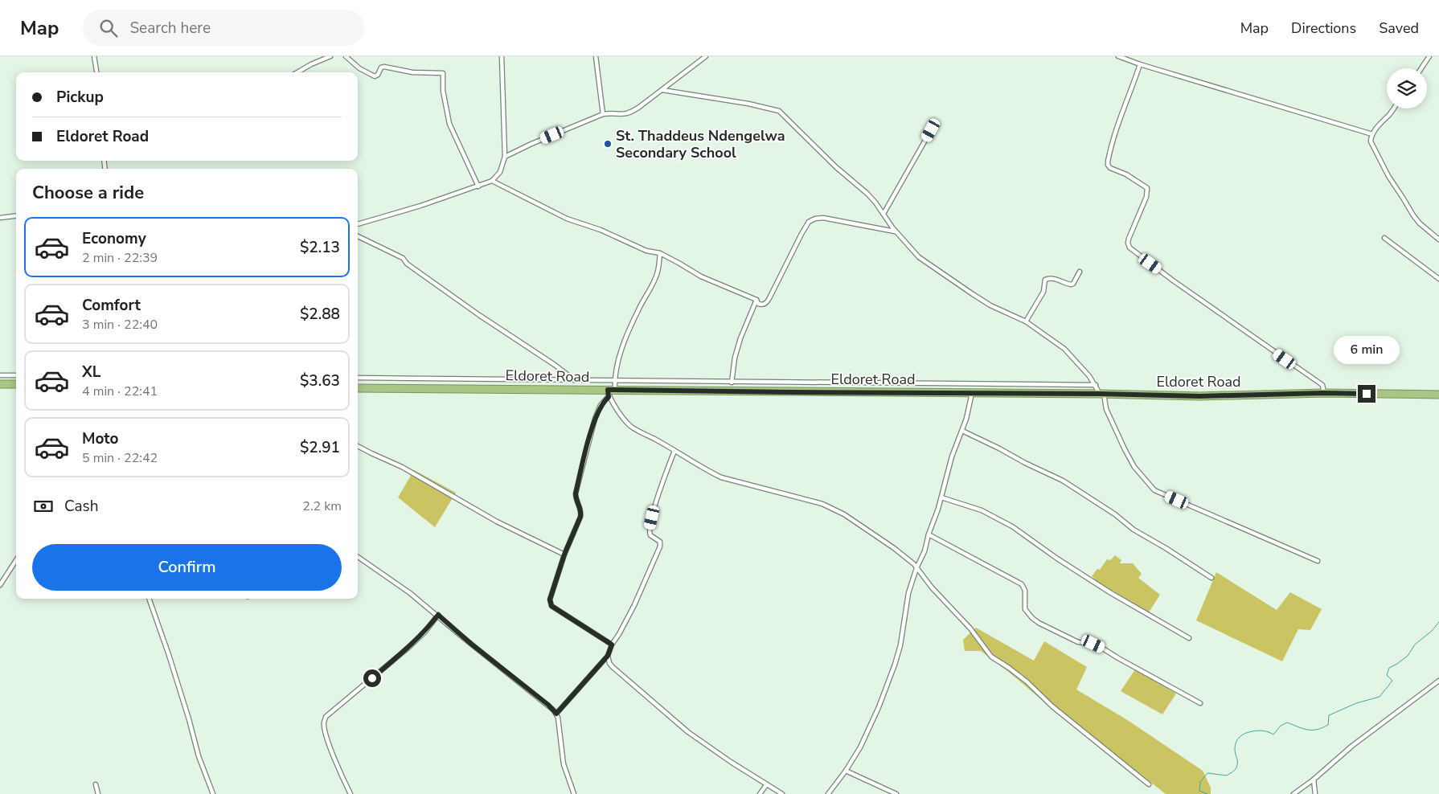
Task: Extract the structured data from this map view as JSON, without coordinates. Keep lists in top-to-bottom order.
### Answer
{
  "streets": {
    "highway": ["Eldoret Road"]
  },
  "places": ["St. Thaddeus Ndengelwa Secondary School"],
  "page": {
    "header": "Map",
    "search": "Search here",
    "nav": ["Map", "Directions", "Saved"],
    "banner": ["Pickup", "Eldoret Road"],
    "heading": "Choose a ride",
    "list": [
      {
        "name": "Economy",
        "note": "2 min · 22:39",
        "value": "$2.13"
      },
      {
        "name": "Comfort",
        "note": "3 min · 22:40",
        "value": "$2.88"
      },
      {
        "name": "XL",
        "note": "4 min · 22:41",
        "value": "$3.63"
      },
      {
        "name": "Moto",
        "note": "5 min · 22:42",
        "value": "$2.91"
      }
    ],
    "bubble": "6 min",
    "pay": ["Cash", "2.2 km"],
    "buttons": "Confirm"
  }
}
